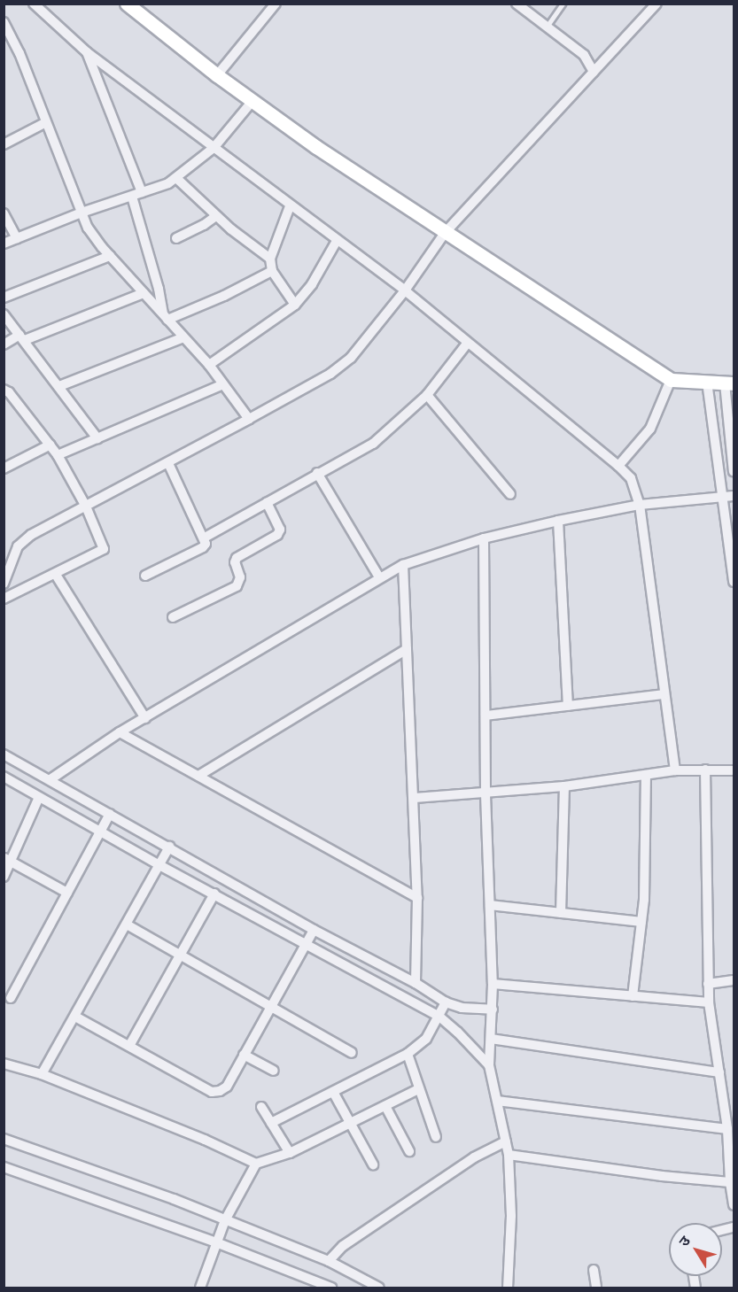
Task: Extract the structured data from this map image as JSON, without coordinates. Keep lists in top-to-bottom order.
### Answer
{
  "north": "top left"
}
